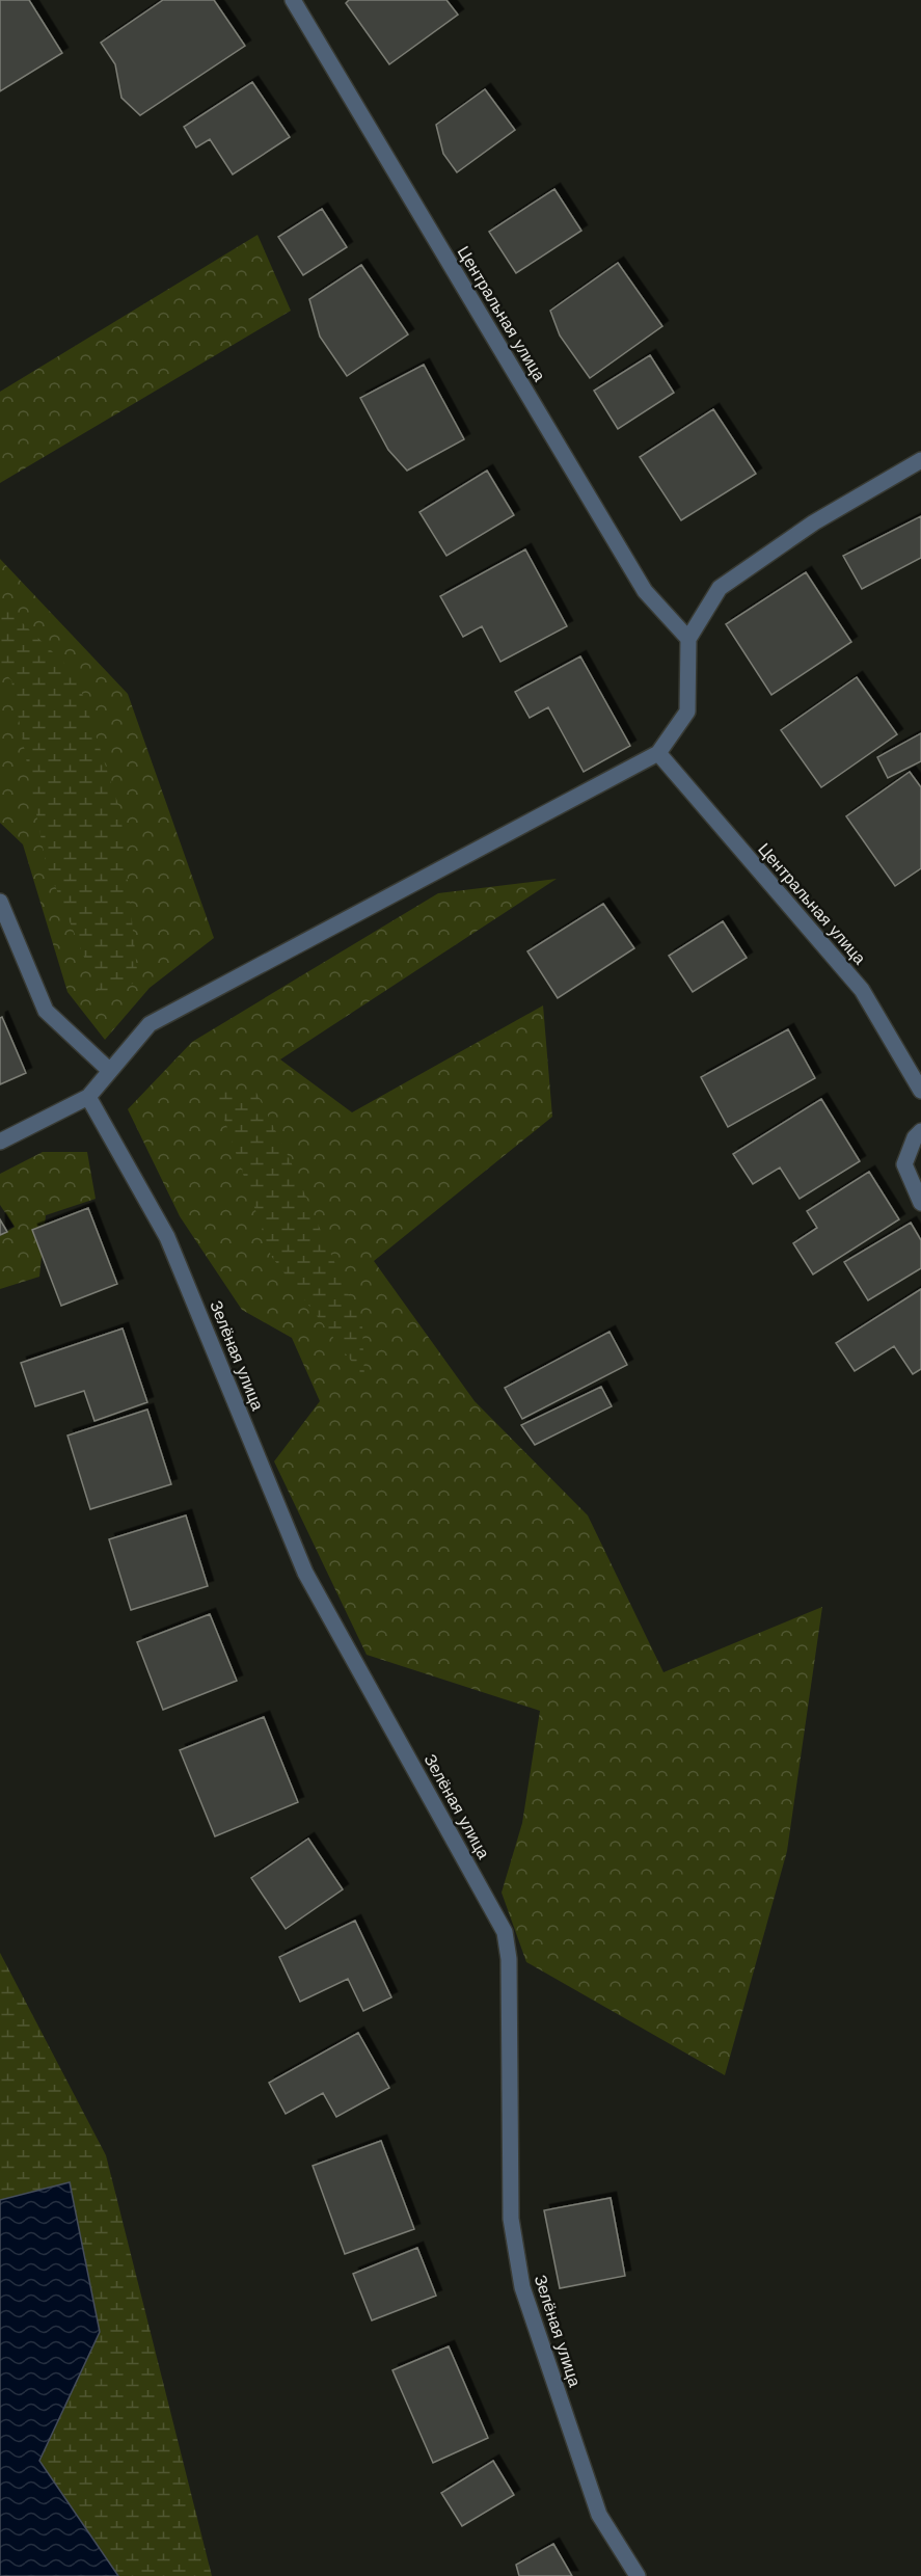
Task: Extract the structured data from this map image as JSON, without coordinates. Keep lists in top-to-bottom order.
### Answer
{
  "streets": {
    "street": ["Центральная улица", "Зелёная улица"]
  }
}
